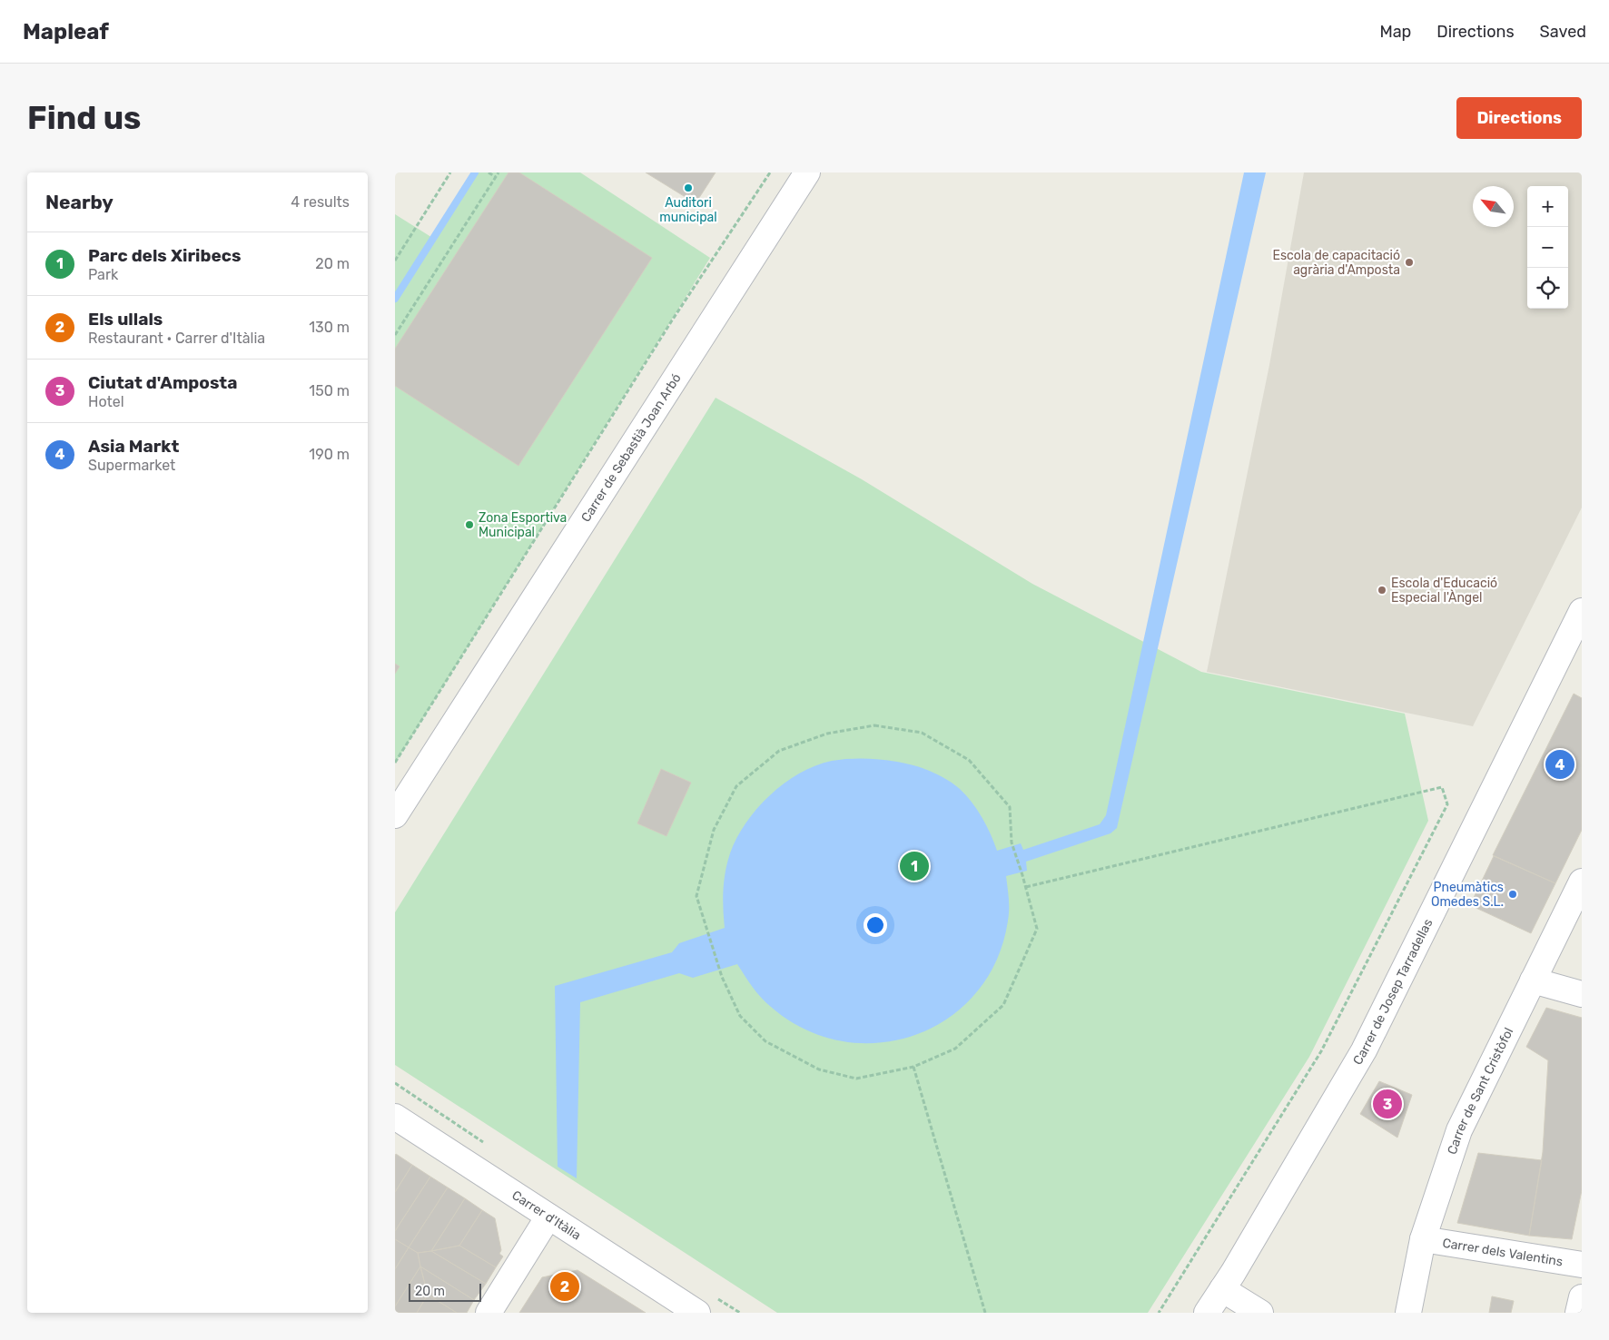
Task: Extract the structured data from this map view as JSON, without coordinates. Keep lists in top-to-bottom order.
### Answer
{
  "streets": {
    "street": [
      "Carrer de Sebastià Joan Arbó",
      "Carrer de Josep Tarradellas",
      "Carrer de Sant Cristòfol",
      "Carrer d'Itàlia",
      "Carrer dels Valentins"
    ]
  },
  "crossings": [
    ["Carrer de Sant Cristòfol", "Carrer dels Valentins"]
  ],
  "places": [
    "Auditori municipal",
    "Escola de capacitació agrària d'Amposta",
    "Zona Esportiva Municipal",
    "Escola d'Educació Especial l'Àngel",
    "Pneumàtics Omedes S.L."
  ],
  "scale_bar": "20 m",
  "north": "top left",
  "page": {
    "header": "Mapleaf",
    "nav": ["Map", "Directions", "Saved"],
    "buttons": "Directions",
    "title": "Find us",
    "heading": ["Nearby", "4 results"],
    "map_buttons": ["+", "−"],
    "list": [
      {
        "mark": "1",
        "name": "Parc dels Xiribecs",
        "note": "Park",
        "value": "20 m"
      },
      {
        "mark": "2",
        "name": "Els ullals",
        "note": "Restaurant · Carrer d'Itàlia",
        "value": "130 m"
      },
      {
        "mark": "3",
        "name": "Ciutat d'Amposta",
        "note": "Hotel",
        "value": "150 m"
      },
      {
        "mark": "4",
        "name": "Asia Markt",
        "note": "Supermarket",
        "value": "190 m"
      }
    ],
    "pins": [
      "4",
      "1",
      "3",
      "2"
    ],
    "scale": "20 m"
  }
}
